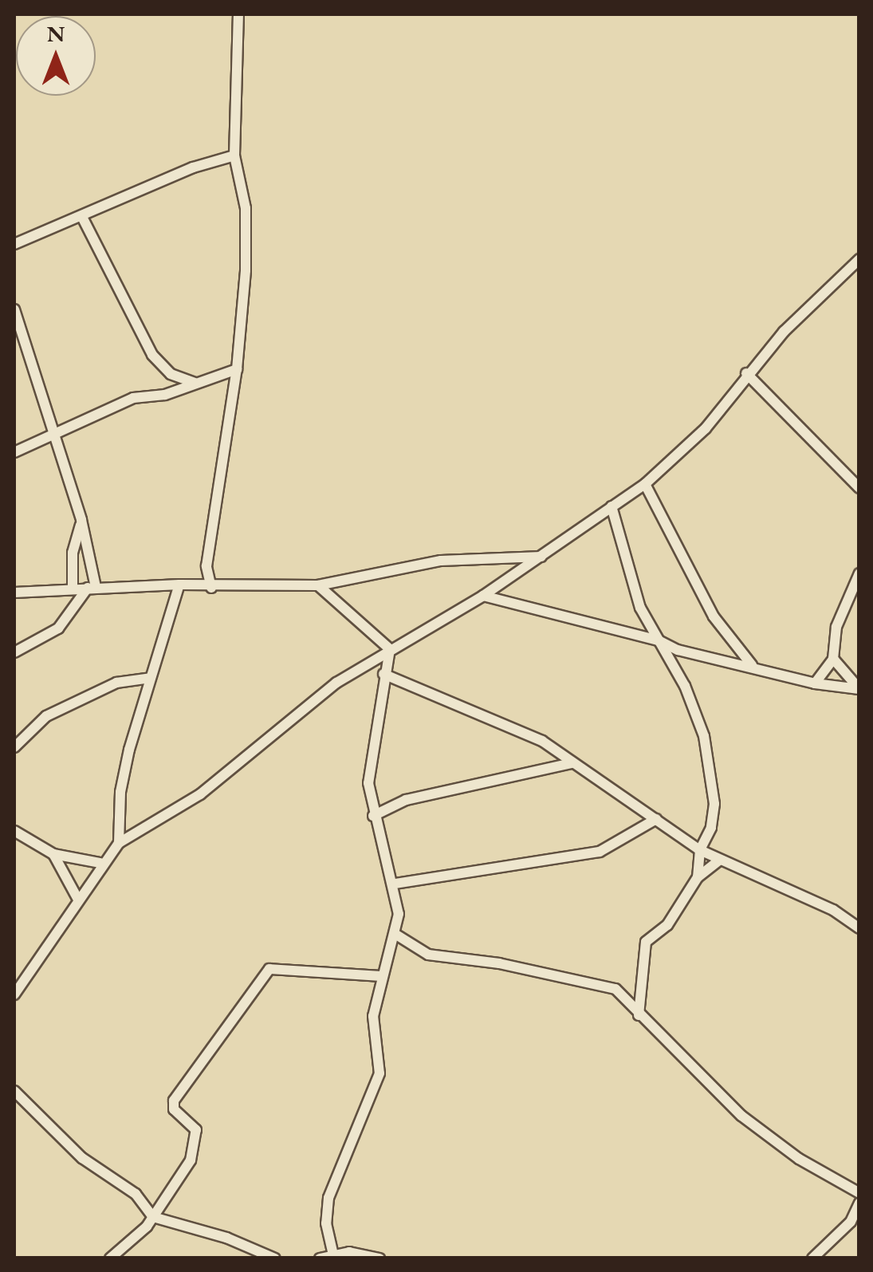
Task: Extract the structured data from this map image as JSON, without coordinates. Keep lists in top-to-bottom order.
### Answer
{
  "north": "top"
}
